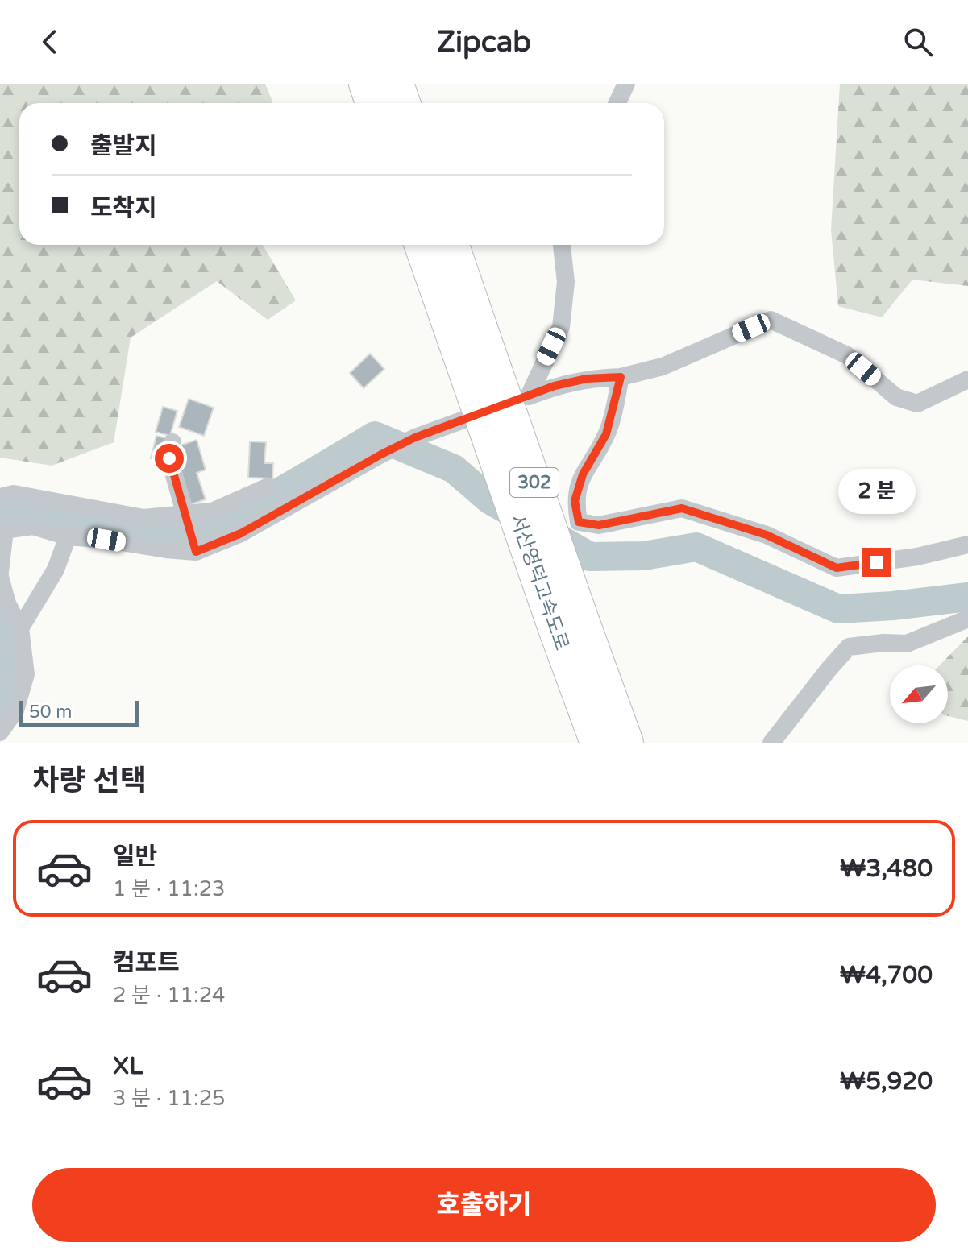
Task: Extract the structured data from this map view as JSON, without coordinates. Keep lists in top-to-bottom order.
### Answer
{
  "streets": {
    "highway": ["302", "서산영덕고속도로"]
  },
  "scale_bar": "50 m",
  "north": "bottom left",
  "page": {
    "header": "Zipcab",
    "banner": ["출발지", "도착지"],
    "bubble": "2 분",
    "scale": "50 m",
    "heading": "차량 선택",
    "list": [
      {
        "name": "일반",
        "note": "1 분 · 11:23",
        "value": "₩3,480"
      },
      {
        "name": "컴포트",
        "note": "2 분 · 11:24",
        "value": "₩4,700"
      },
      {
        "name": "XL",
        "note": "3 분 · 11:25",
        "value": "₩5,920"
      }
    ],
    "buttons": "호출하기"
  }
}
